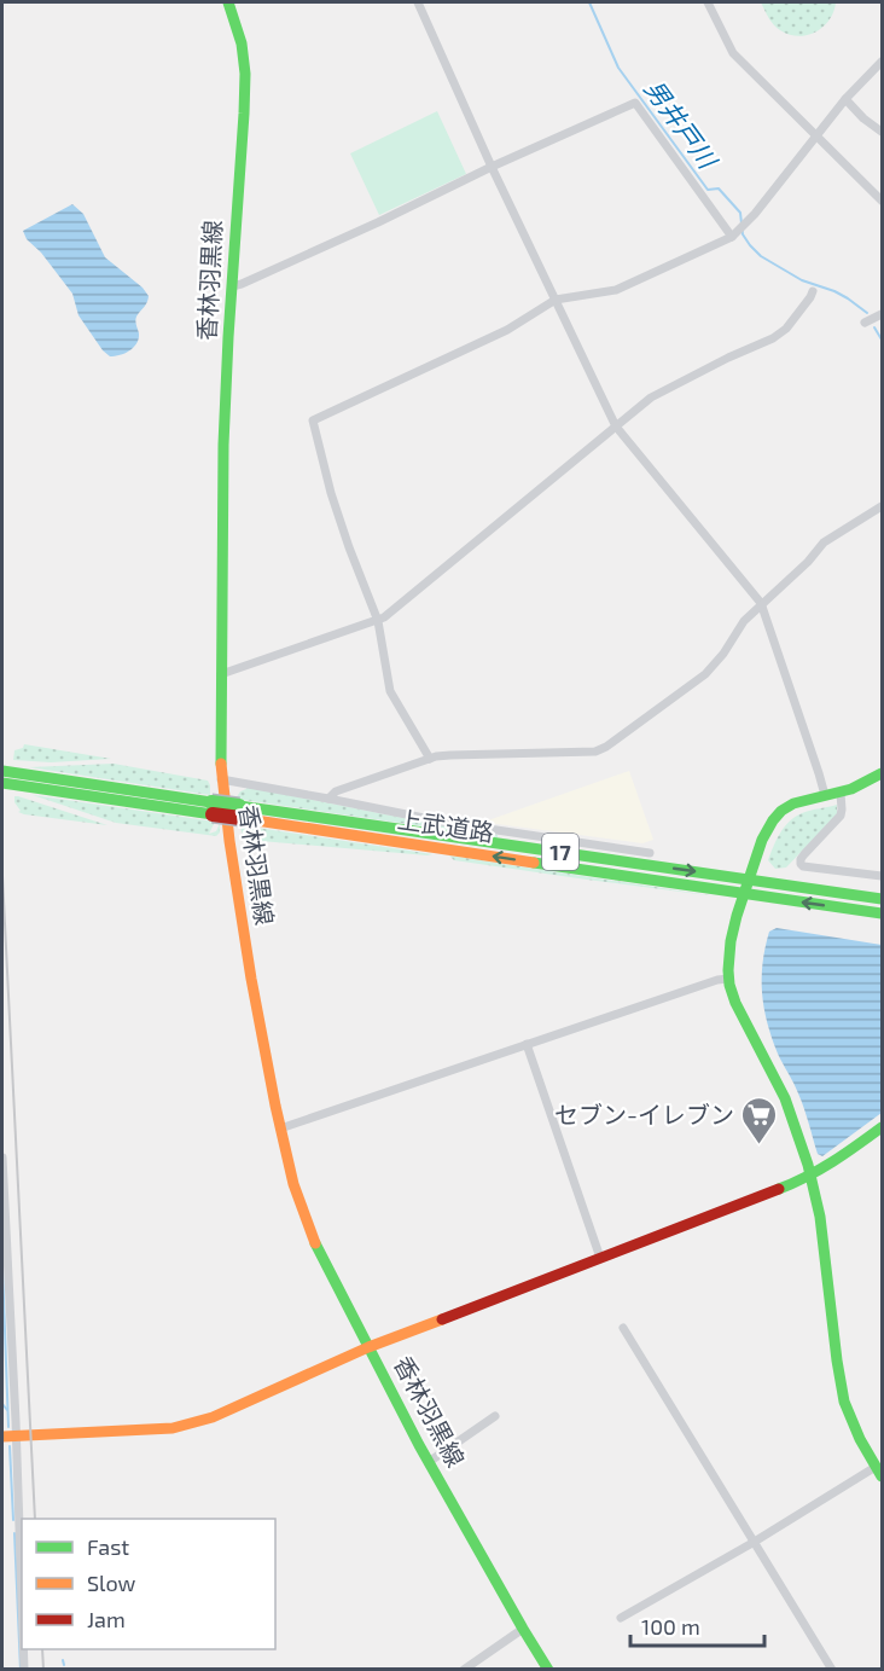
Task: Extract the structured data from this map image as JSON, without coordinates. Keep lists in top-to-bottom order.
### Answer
{
  "streets": {
    "main road": ["香林羽黒線", "上武道路", "17"]
  },
  "water": ["男井戸川"],
  "places": {
    "supermarket": ["セブン-イレブン"]
  },
  "legend": ["Fast", "Slow", "Jam"],
  "scale_bar": "100 m"
}
